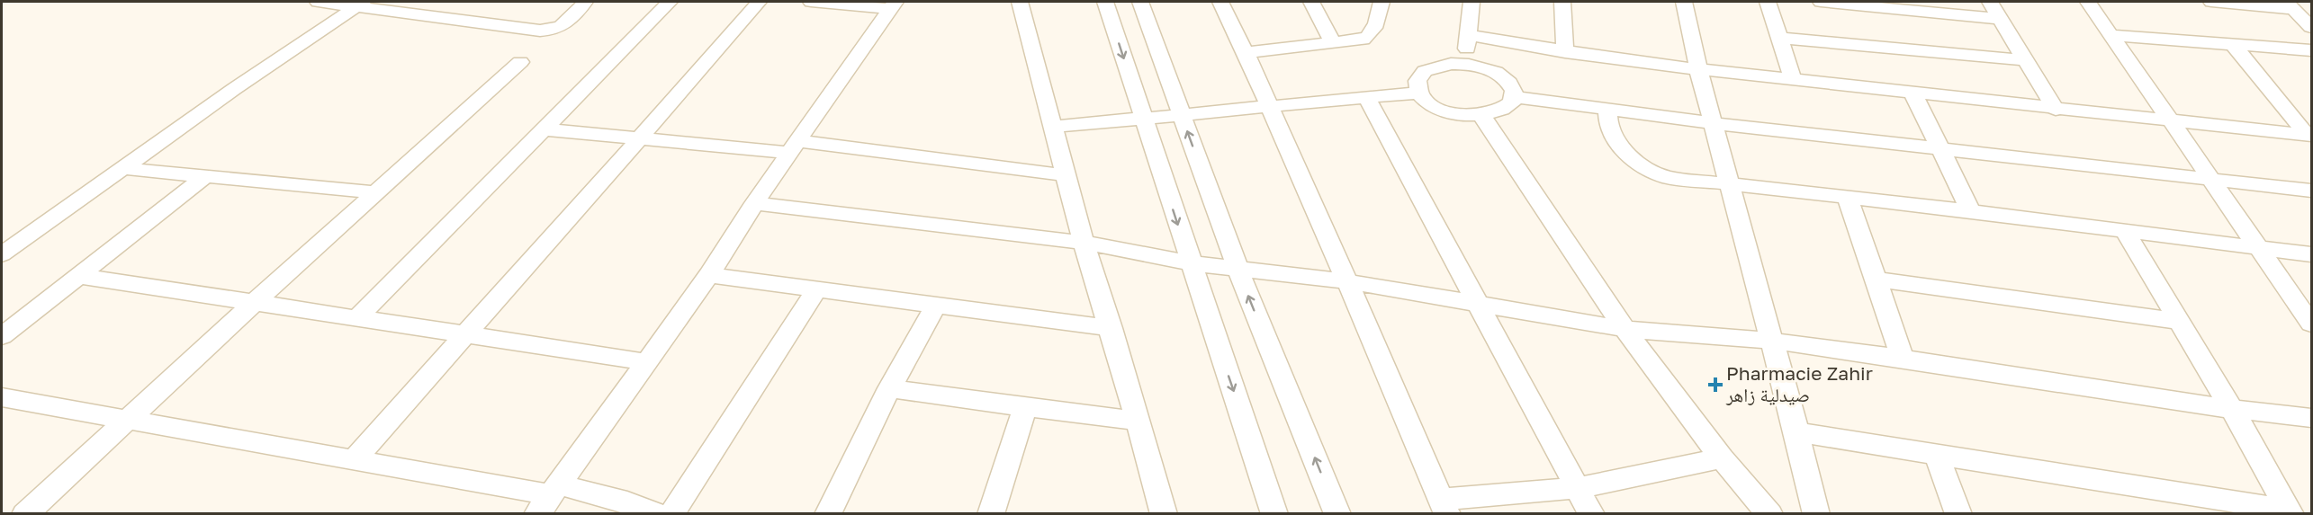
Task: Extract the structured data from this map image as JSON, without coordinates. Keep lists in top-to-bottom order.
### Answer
{
  "places": {
    "health": ["Pharmacie Zahir صيدلية زاهر"]
  }
}
